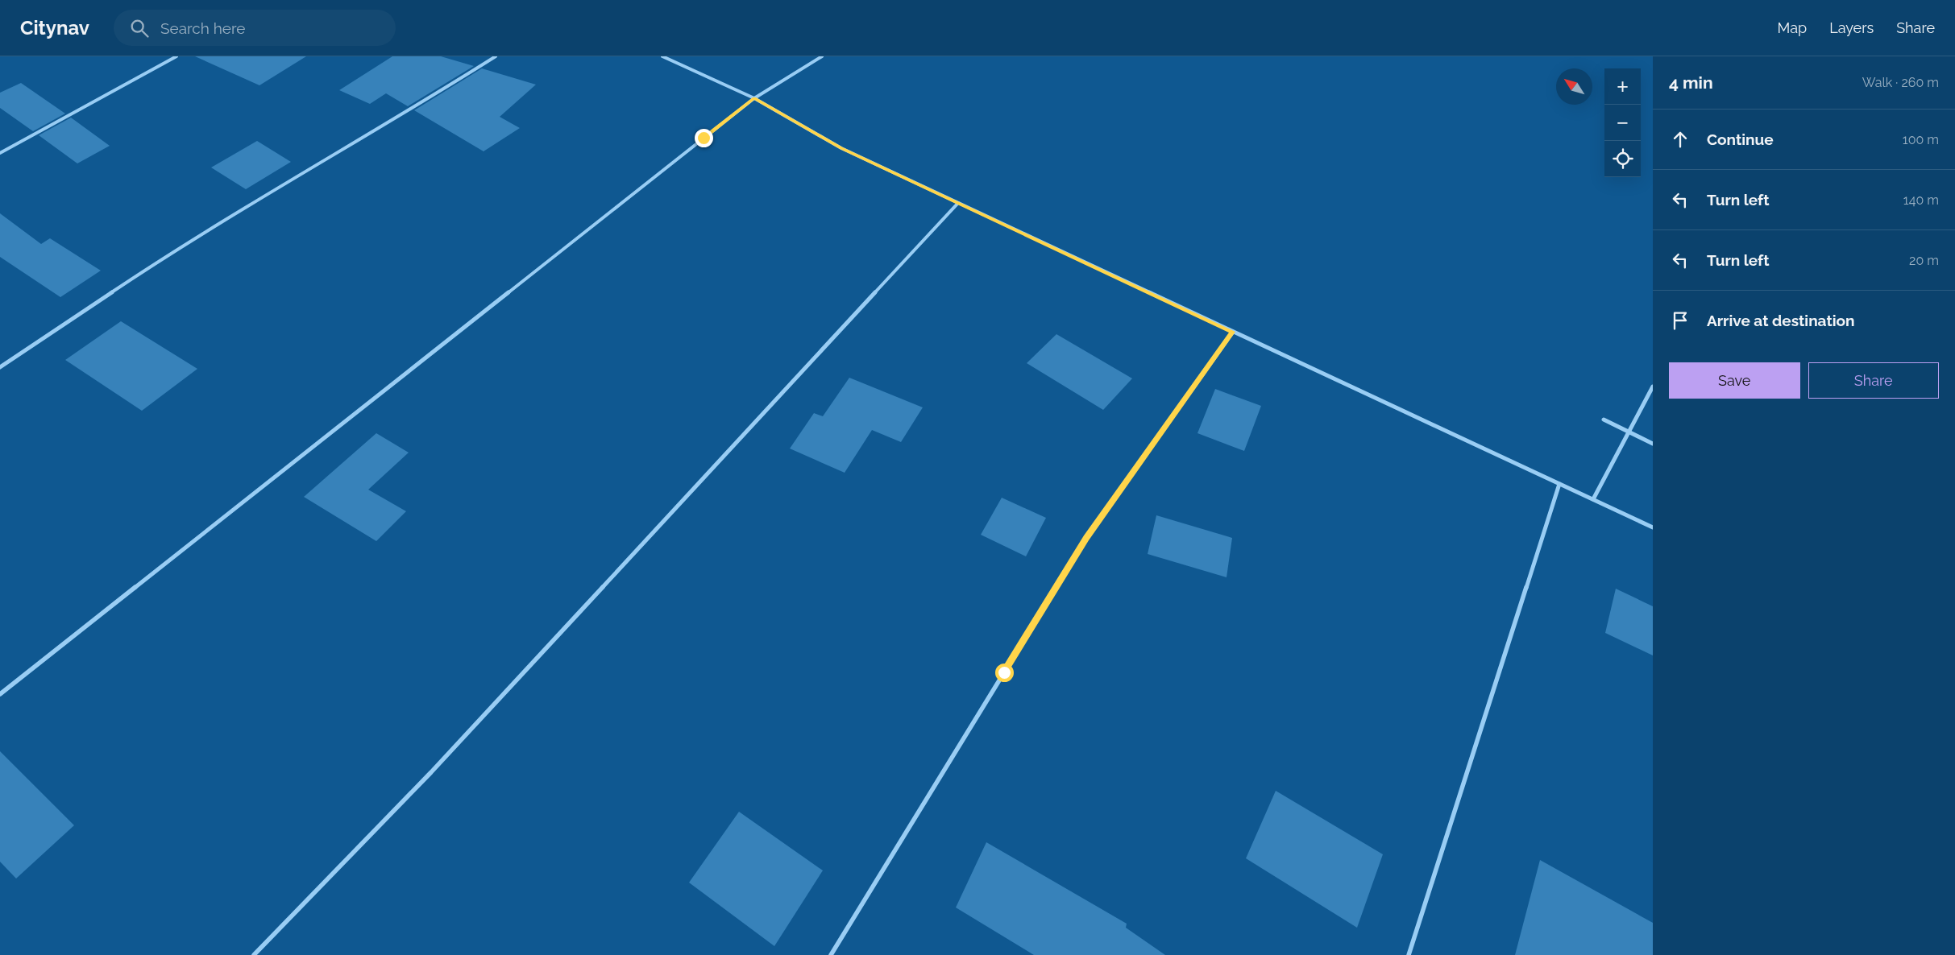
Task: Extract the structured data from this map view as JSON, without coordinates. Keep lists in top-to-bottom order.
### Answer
{
  "north": "top left",
  "page": {
    "header": "Citynav",
    "search": "Search here",
    "nav": ["Map", "Layers", "Share"],
    "heading": ["4 min", "Walk · 260 m"],
    "map_buttons": ["+", "−"],
    "list": [
      ["Continue", "100 m"],
      ["Turn left", "140 m"],
      ["Turn left", "20 m"],
      "Arrive at destination"
    ],
    "buttons": ["Save", "Share"]
  }
}
